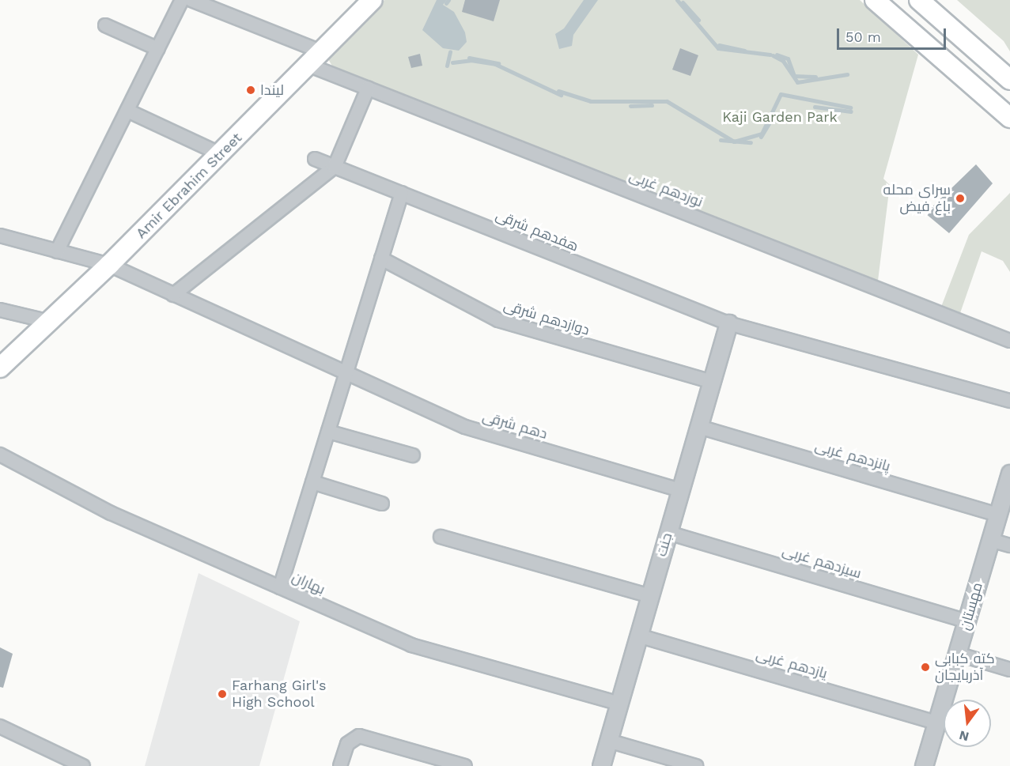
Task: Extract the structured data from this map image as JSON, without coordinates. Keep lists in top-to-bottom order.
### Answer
{
  "streets": {
    "main road": ["Amir Ebrahim Street"],
    "street": [
      "نوزدهم غربی",
      "هفدهم شرقی",
      "دوازدهم شرقی",
      "دهم شرقی",
      "پانزدهم غربی",
      "جنت",
      "سیزدهم غربی",
      "بهاران",
      "مهستان",
      "یازدهم غربی"
    ]
  },
  "crossings": [
    ["Amir Ebrahim Street", "نوزدهم غربی"],
    ["Amir Ebrahim Street", "دهم شرقی"],
    ["هفدهم شرقی", "جنت"],
    ["دوازدهم شرقی", "جنت"],
    ["دهم شرقی", "جنت"],
    ["پانزدهم غربی", "جنت"],
    ["پانزدهم غربی", "مهستان"],
    ["جنت", "سیزدهم غربی"],
    ["جنت", "بهاران"],
    ["جنت", "یازدهم غربی"],
    ["سیزدهم غربی", "مهستان"],
    ["مهستان", "یازدهم غربی"]
  ],
  "parks": ["Kaji Garden Park"],
  "places": [
    "لیندا",
    "سرای محله باغ فیض",
    "کته کبابی آذربایجان",
    "Farhang Girl's High School"
  ],
  "scale_bar": "50 m",
  "north": "bottom"
}
